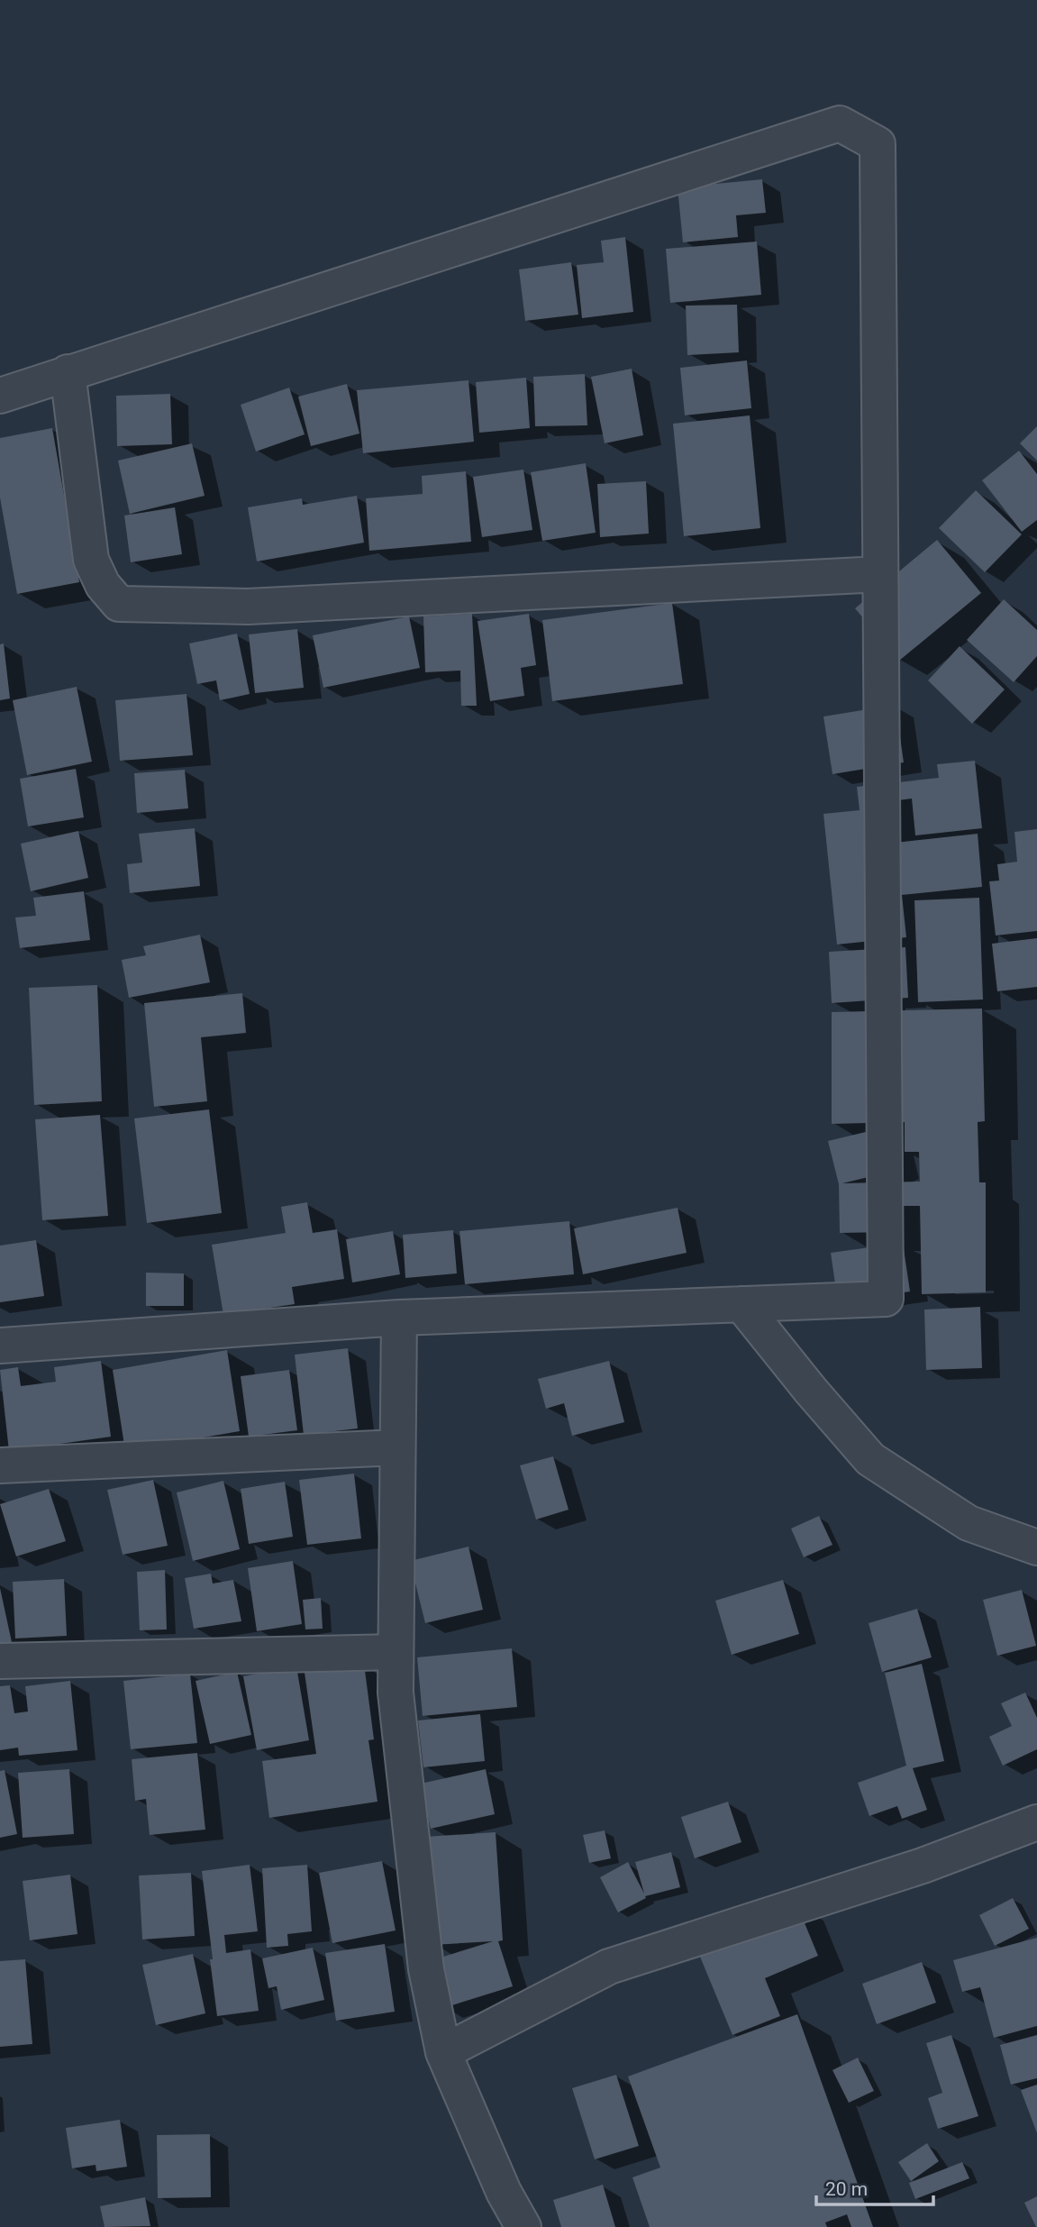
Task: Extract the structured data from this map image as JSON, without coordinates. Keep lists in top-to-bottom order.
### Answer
{
  "scale_bar": "20 m"
}
